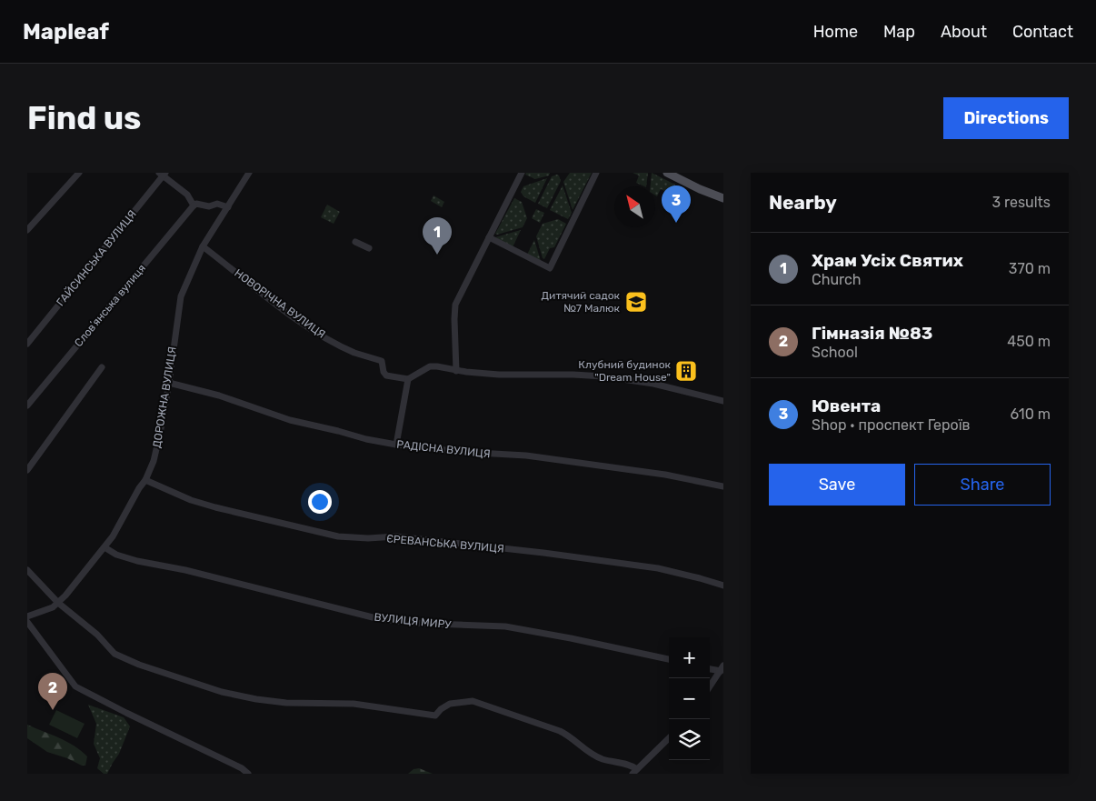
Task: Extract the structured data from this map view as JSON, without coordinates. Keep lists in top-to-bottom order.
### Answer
{
  "streets": {
    "street": [
      "ГАЙСИНСЬКА ВУЛИЦЯ",
      "НОВОРІЧНА ВУЛИЦЯ",
      "Словʼянська вулиця",
      "ДОРОЖНА ВУЛИЦЯ",
      "РАДІСНА ВУЛИЦЯ",
      "ЄРЕВАНСЬКА ВУЛИЦЯ",
      "ВУЛИЦЯ МИРУ"
    ]
  },
  "crossings": [
    ["НОВОРІЧНА ВУЛИЦЯ", "ДОРОЖНА ВУЛИЦЯ"],
    ["ДОРОЖНА ВУЛИЦЯ", "РАДІСНА ВУЛИЦЯ"],
    ["ДОРОЖНА ВУЛИЦЯ", "ЄРЕВАНСЬКА ВУЛИЦЯ"],
    ["ДОРОЖНА ВУЛИЦЯ", "ВУЛИЦЯ МИРУ"]
  ],
  "places": {
    "school or university": ["Дитячий садок №7 Малюк"],
    "building": ["Клубний будинок \"Dream House\""]
  },
  "north": "top left",
  "page": {
    "header": "Mapleaf",
    "nav": [
      "Home",
      "Map",
      "About",
      "Contact"
    ],
    "buttons": [
      "Directions",
      ["Save", "Share"]
    ],
    "title": "Find us",
    "heading": ["Nearby", "3 results"],
    "pins": ["3", "1", "2"],
    "list": [
      {
        "mark": "1",
        "name": "Храм Усіх Святих",
        "note": "Church",
        "value": "370 m"
      },
      {
        "mark": "2",
        "name": "Гімназія №83",
        "note": "School",
        "value": "450 m"
      },
      {
        "mark": "3",
        "name": "Ювента",
        "note": "Shop · проспект Героїв",
        "value": "610 m"
      }
    ],
    "map_buttons": ["+", "−"]
  }
}
